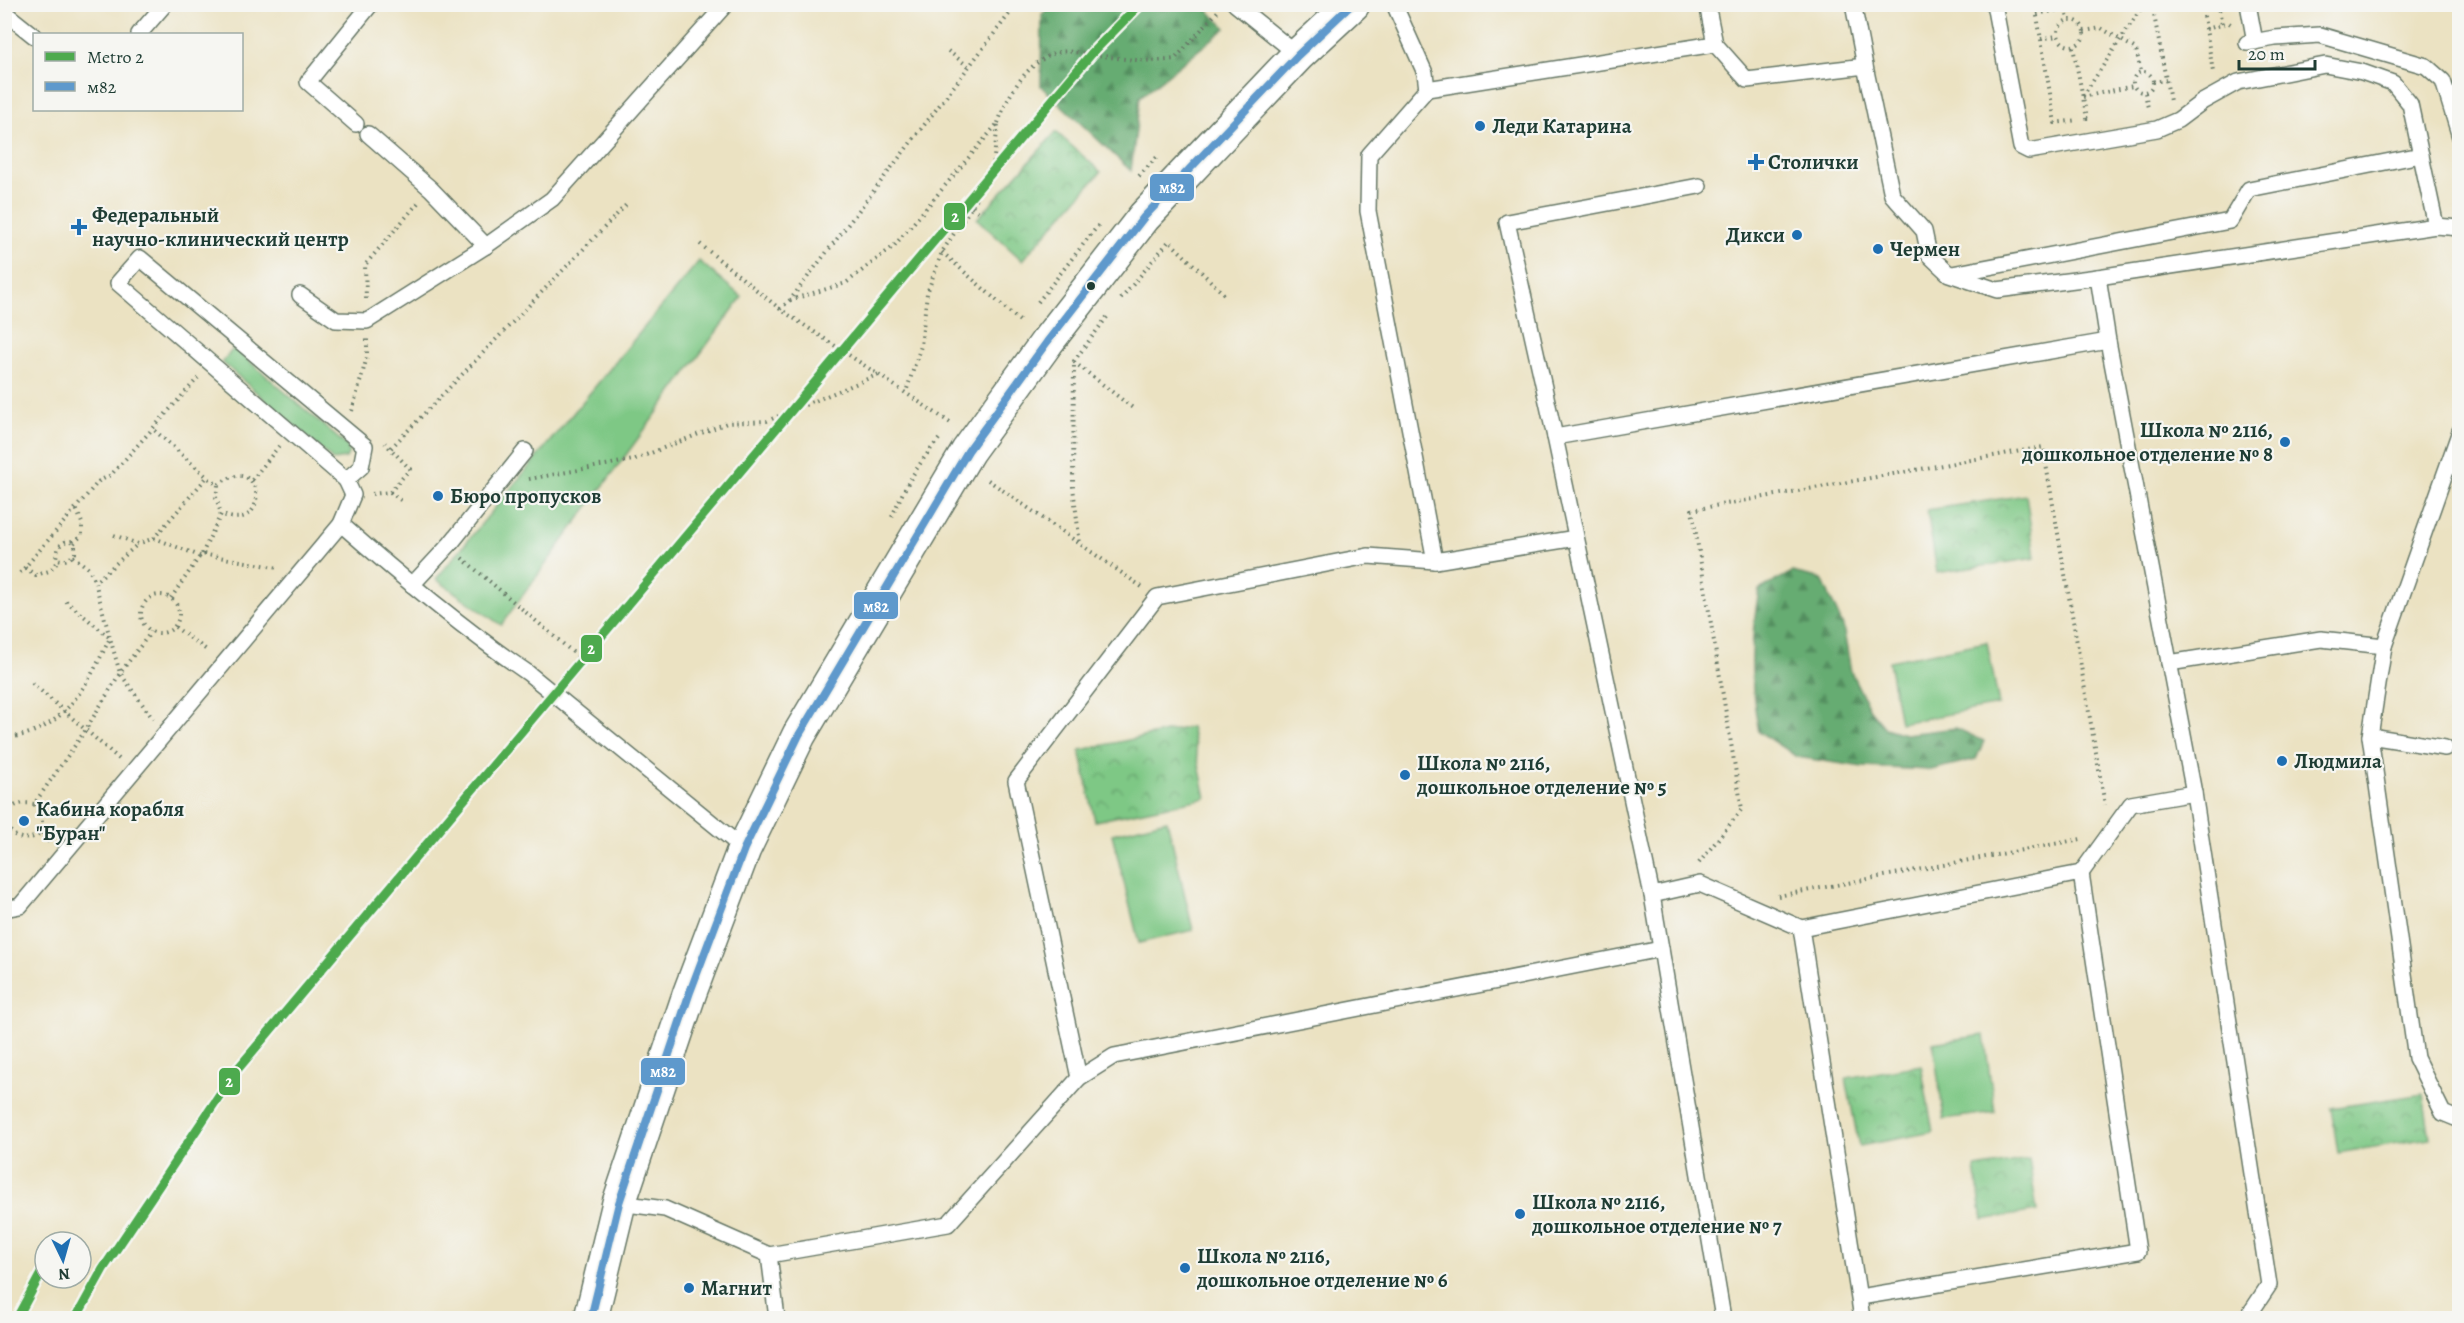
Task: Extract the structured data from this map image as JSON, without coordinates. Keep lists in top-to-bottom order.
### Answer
{
  "places": {
    "other": [
      "Леди Катарина",
      "Дикси",
      "Чермен",
      "Школа № 2116, дошкольное отделение № 8",
      "Бюро пропусков",
      "Людмила",
      "Школа № 2116, дошкольное отделение № 5",
      "Кабина корабля \"Буран\"",
      "Школа № 2116, дошкольное отделение № 7",
      "Школа № 2116, дошкольное отделение № 6",
      "Магнит"
    ],
    "health": ["Столички", "Федеральный научно-клинический центр"]
  },
  "lines": ["metro line 2", "transit line м82"],
  "legend": ["Metro 2", "м82"],
  "scale_bar": "20 m",
  "north": "bottom"
}
